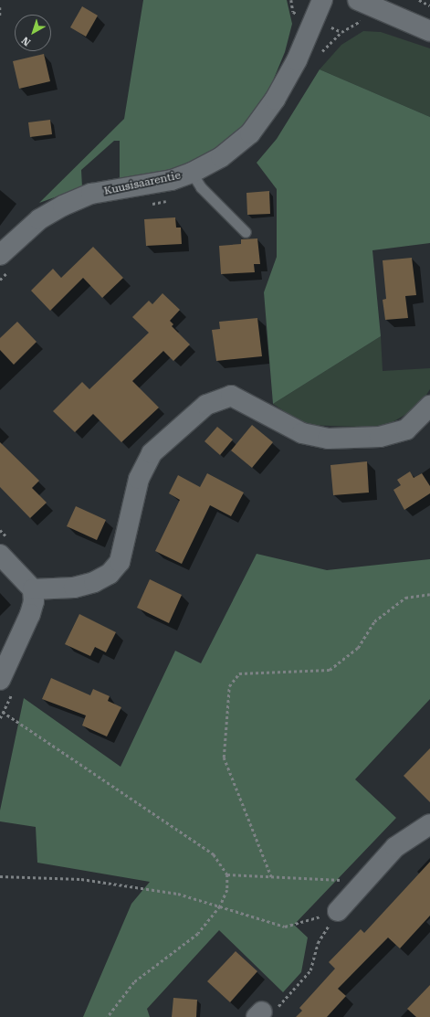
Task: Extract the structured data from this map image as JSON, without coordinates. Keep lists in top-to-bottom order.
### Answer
{
  "streets": {
    "street": ["Kuusisaarentie"]
  },
  "north": "bottom left"
}
